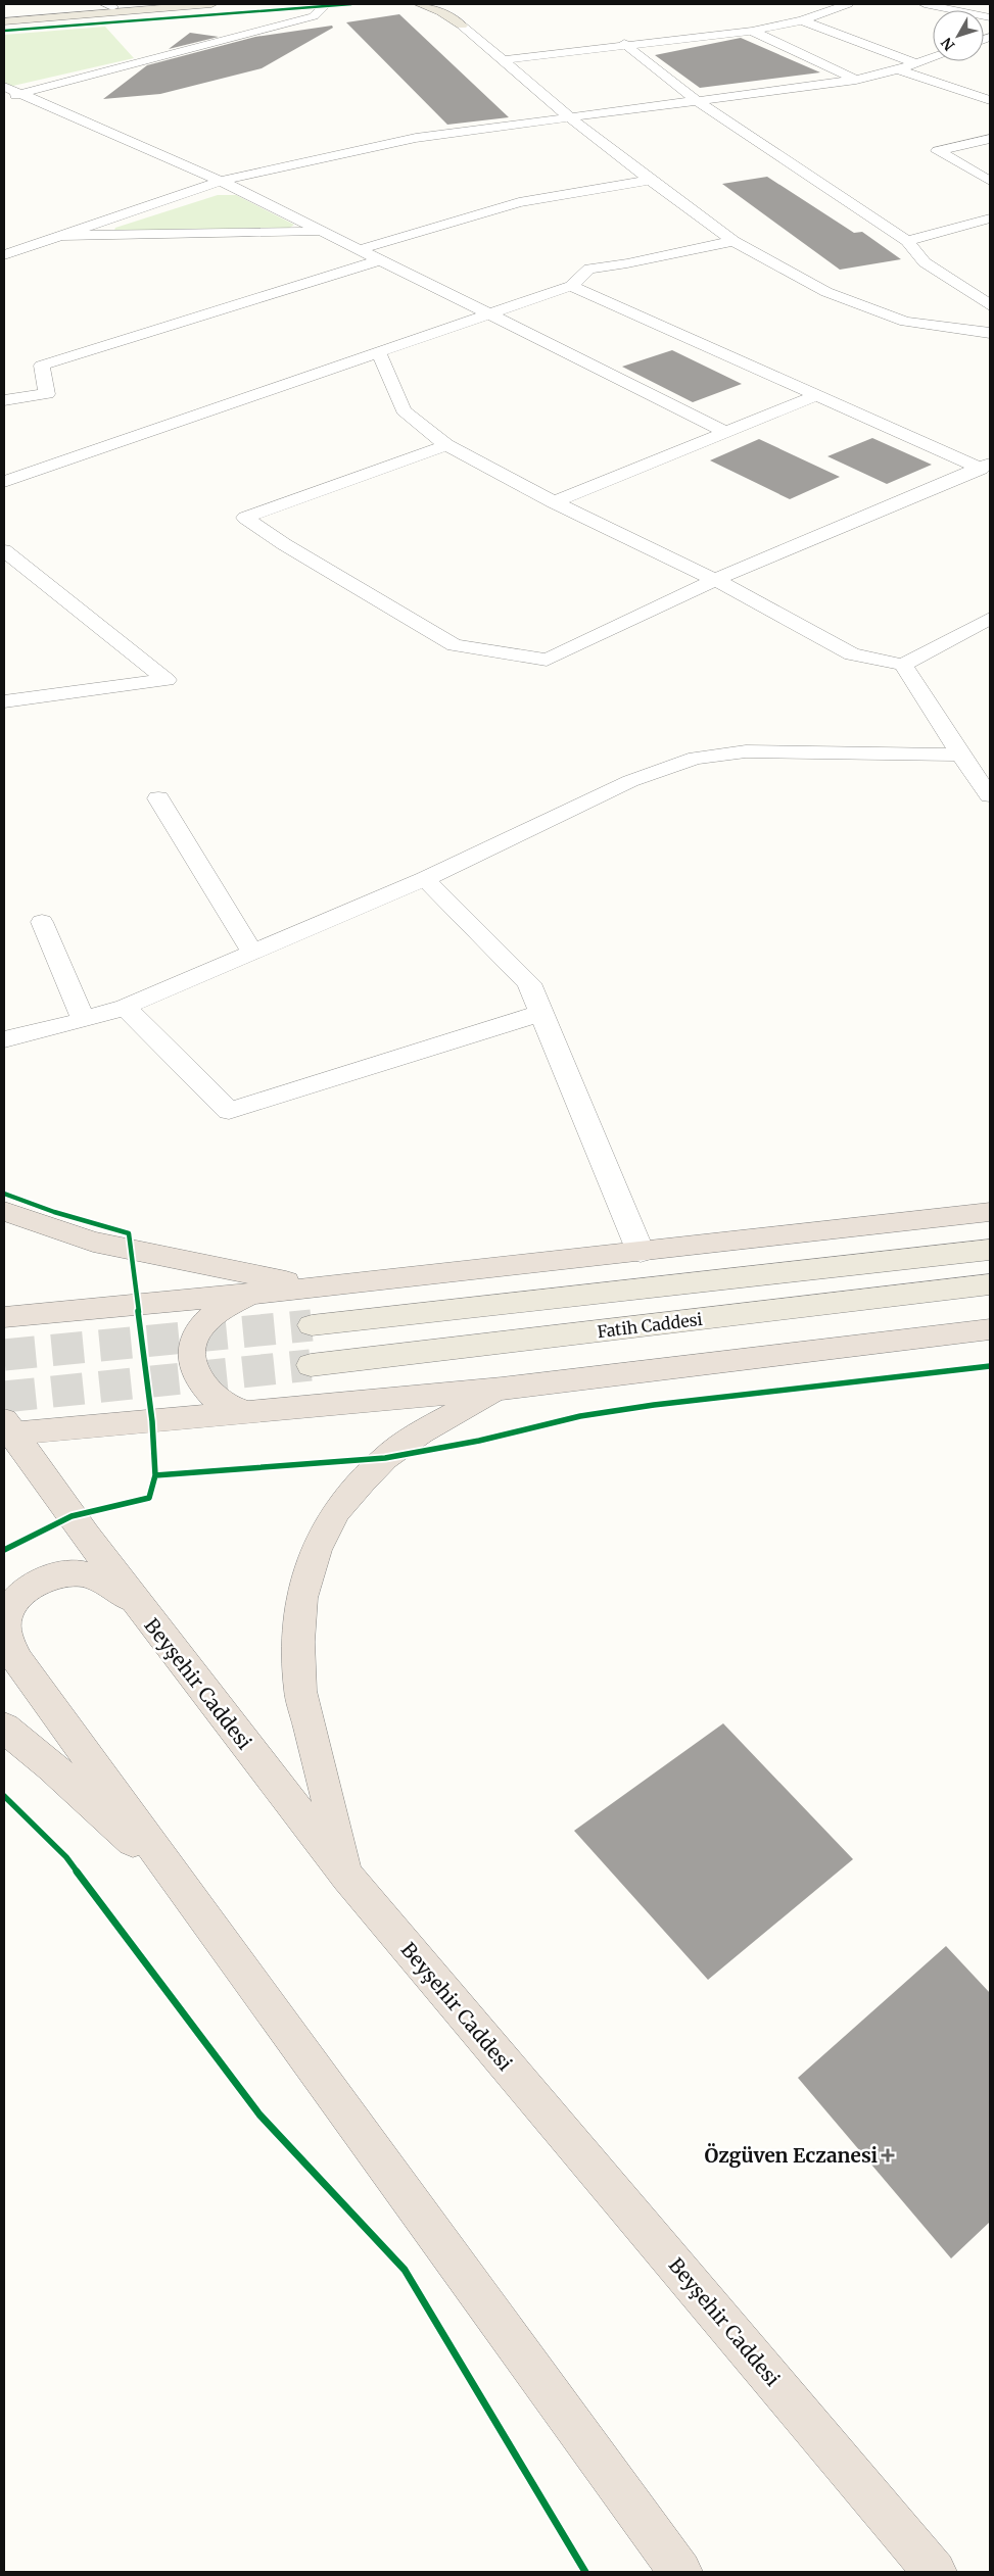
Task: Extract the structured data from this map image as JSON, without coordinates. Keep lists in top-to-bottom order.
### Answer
{
  "streets": {
    "highway": ["Beyşehir Caddesi"],
    "main road": ["Fatih Caddesi"]
  },
  "places": {
    "health": ["Özgüven Eczanesi"]
  },
  "north": "bottom left"
}
